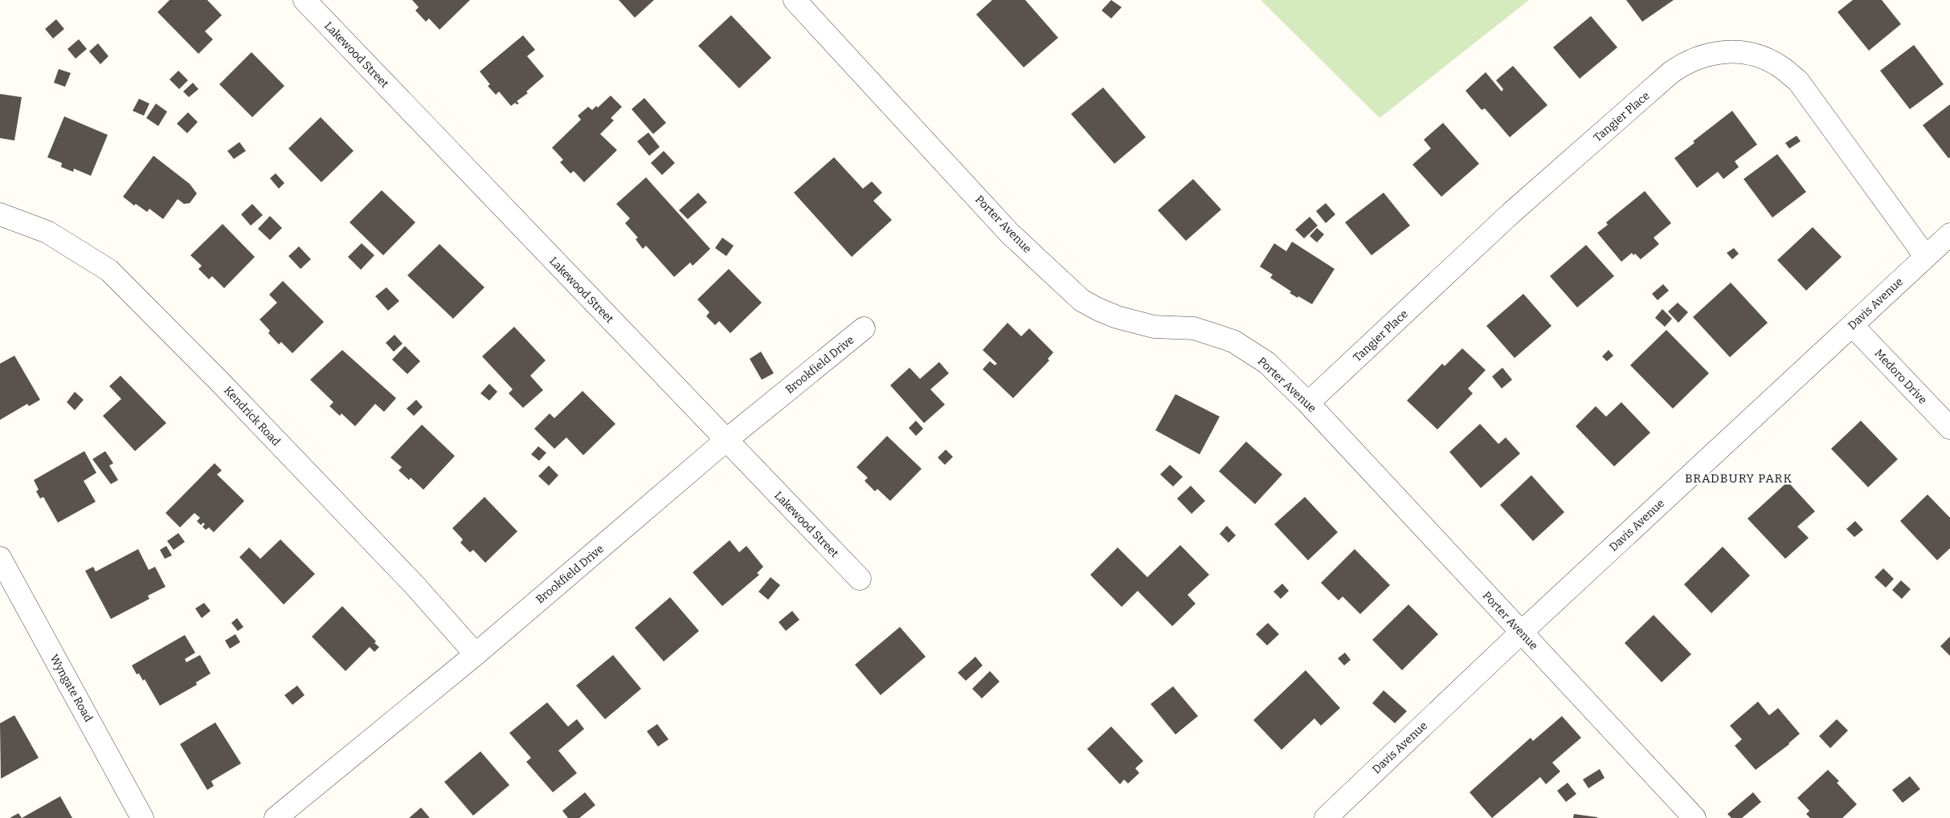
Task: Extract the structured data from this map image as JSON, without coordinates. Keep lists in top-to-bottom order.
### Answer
{
  "streets": {
    "street": [
      "Lakewood Street",
      "Tangier Place",
      "Porter Avenue",
      "Davis Avenue",
      "Brookfield Drive",
      "Medoro Drive",
      "Kendrick Road",
      "Wyngate Road"
    ]
  },
  "crossings": [
    ["Lakewood Street", "Brookfield Drive"],
    ["Tangier Place", "Porter Avenue"],
    ["Tangier Place", "Davis Avenue"],
    ["Porter Avenue", "Davis Avenue"],
    ["Davis Avenue", "Medoro Drive"],
    ["Brookfield Drive", "Kendrick Road"]
  ],
  "districts": ["BRADBURY PARK"]
}
